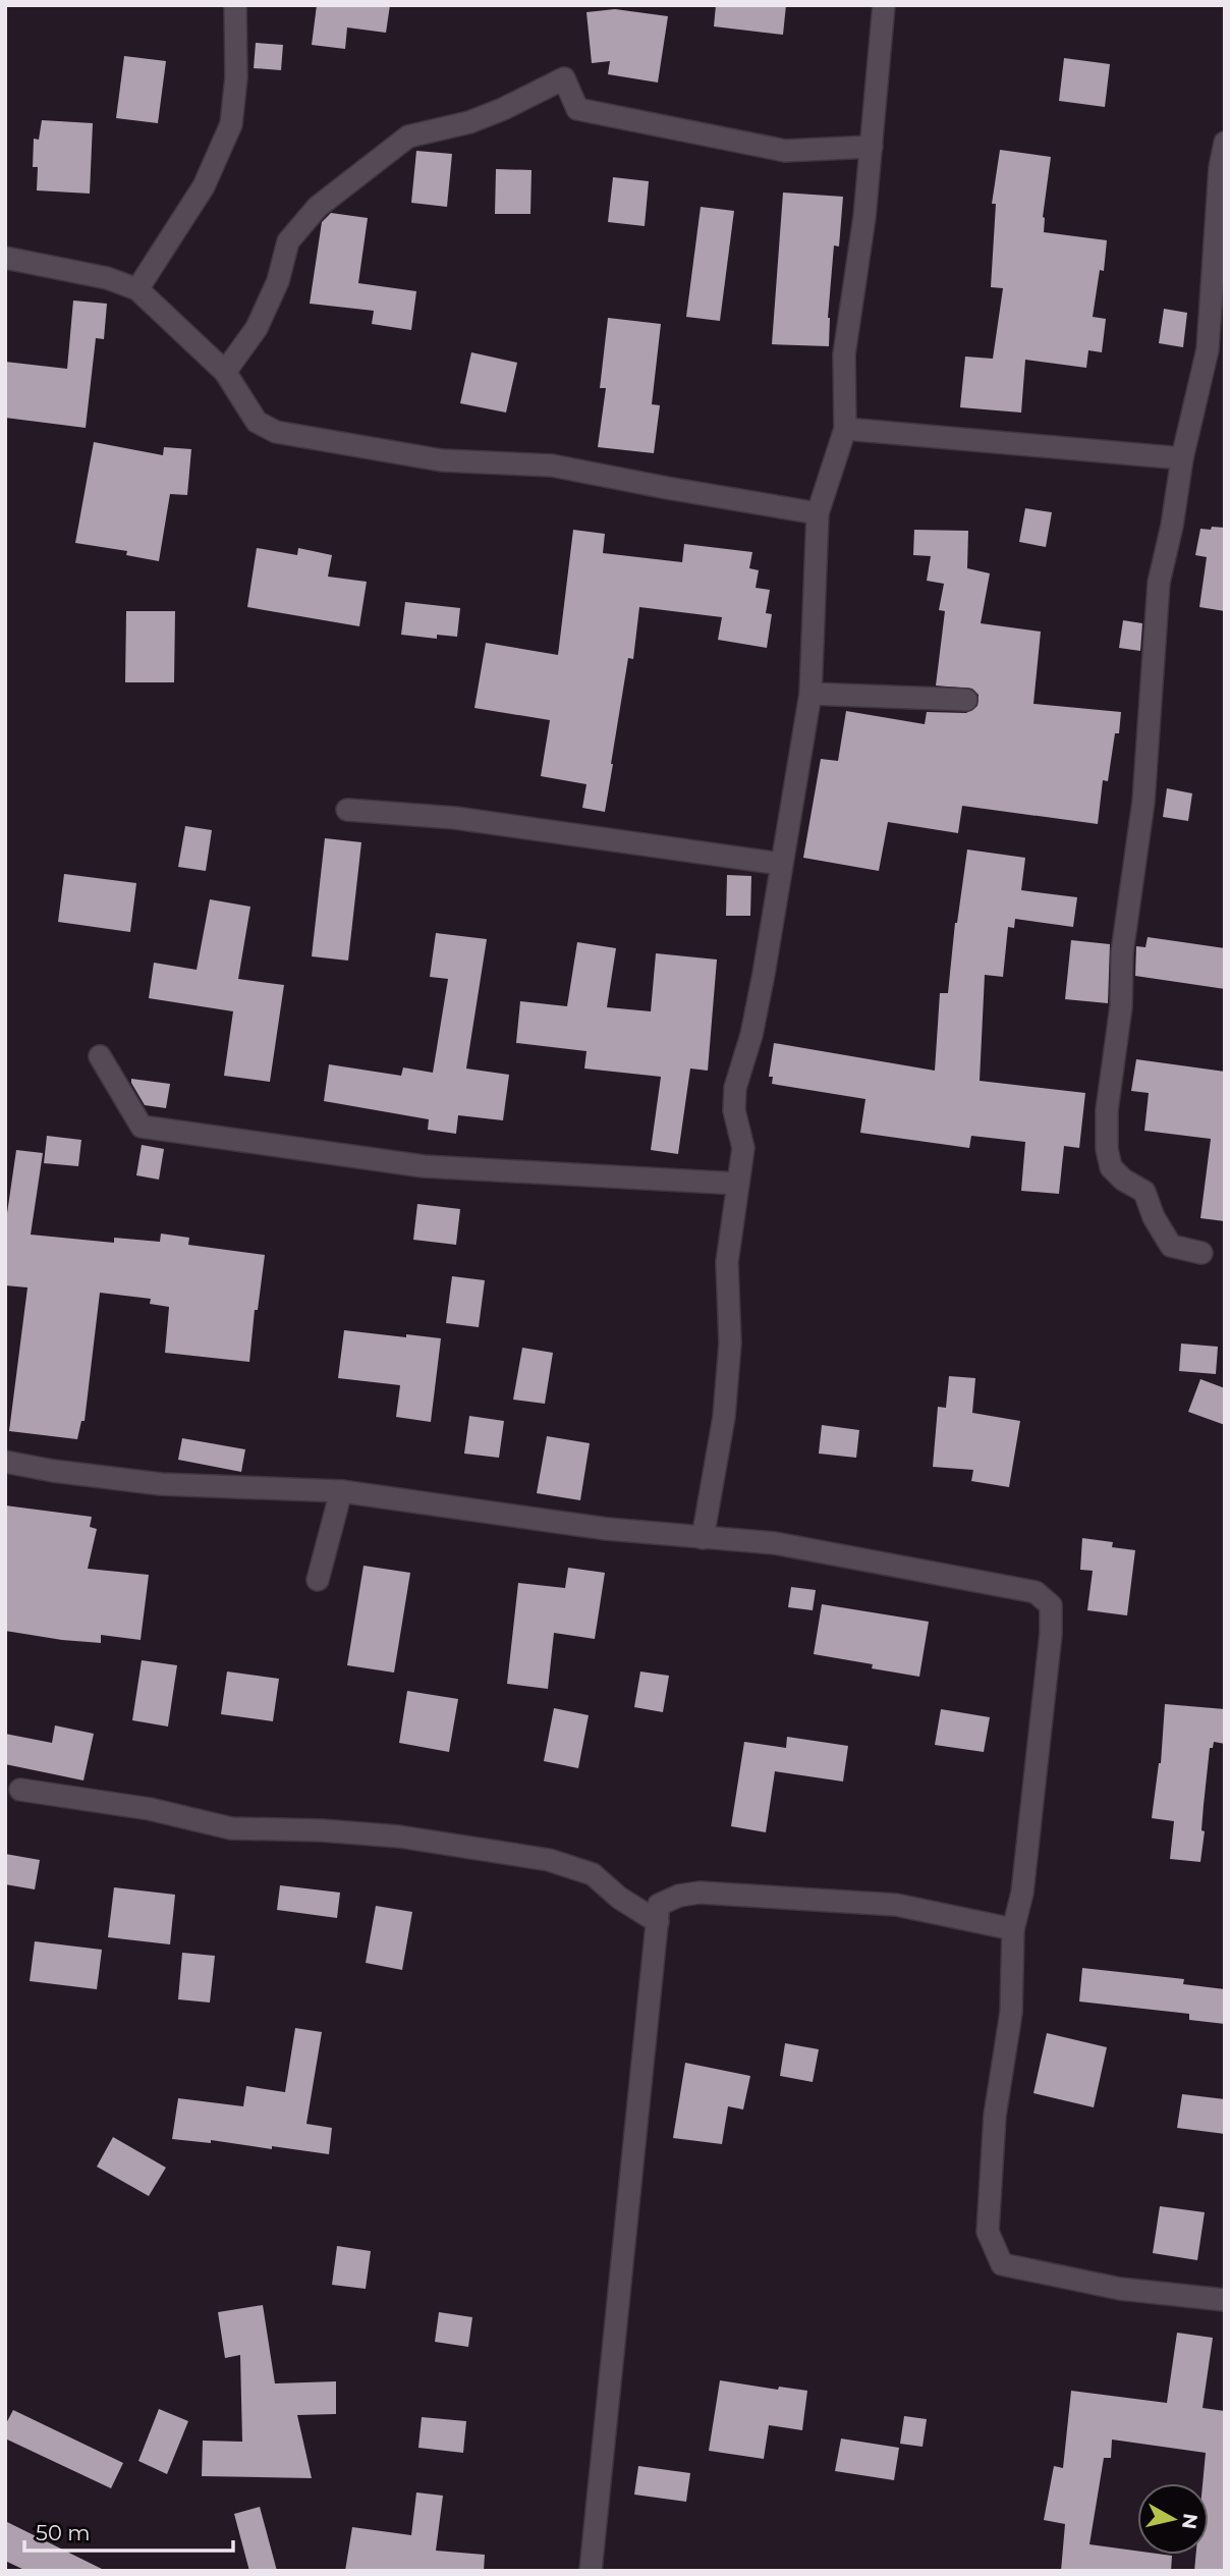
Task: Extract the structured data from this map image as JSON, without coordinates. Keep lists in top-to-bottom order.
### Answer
{
  "scale_bar": "50 m",
  "north": "right"
}
